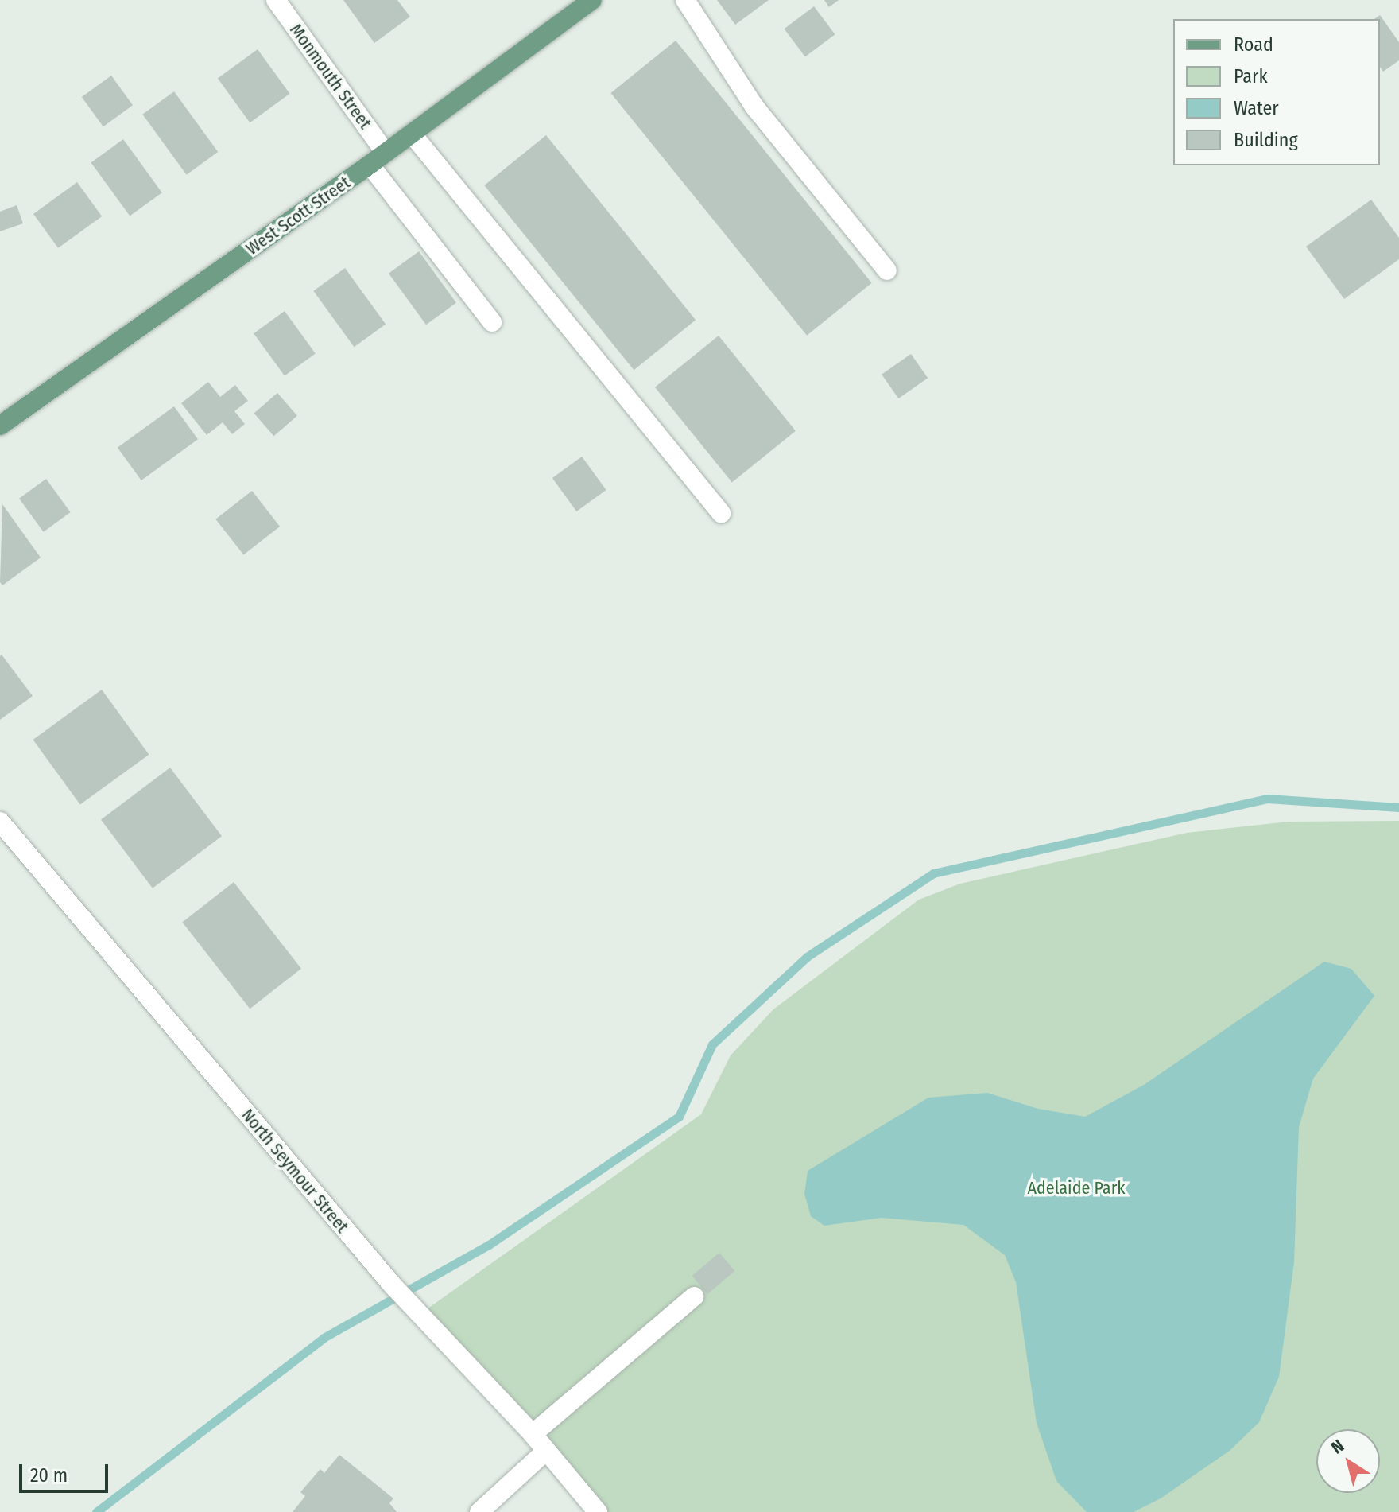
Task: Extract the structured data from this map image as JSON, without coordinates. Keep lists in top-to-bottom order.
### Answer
{
  "streets": {
    "main road": ["West Scott Street"],
    "street": ["Monmouth Street", "North Seymour Street"]
  },
  "crossings": [
    ["Monmouth Street", "West Scott Street"]
  ],
  "parks": ["Adelaide Park"],
  "legend": [
    "Road",
    "Park",
    "Water",
    "Building"
  ],
  "scale_bar": "20 m",
  "north": "top left"
}
